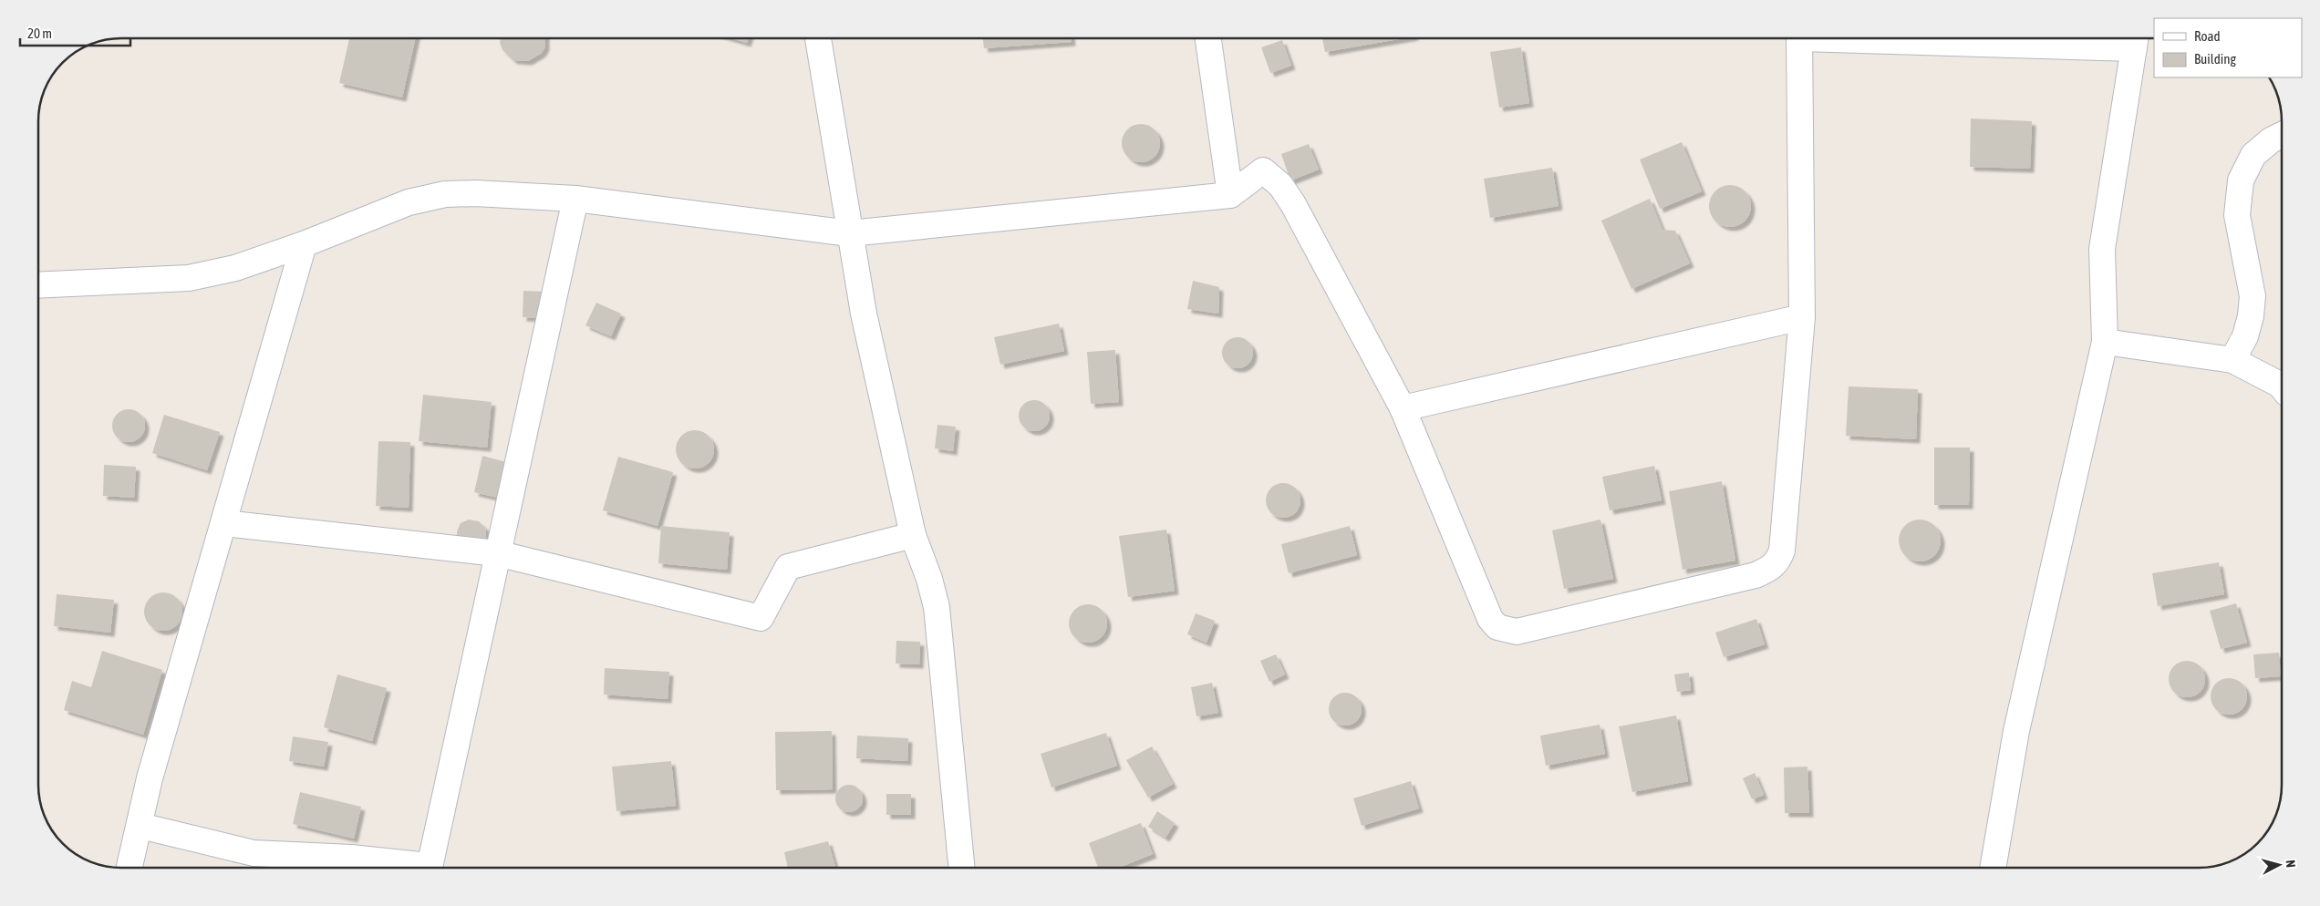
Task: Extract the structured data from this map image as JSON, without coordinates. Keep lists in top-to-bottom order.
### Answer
{
  "legend": ["Road", "Building"],
  "scale_bar": "20 m",
  "north": "right"
}
